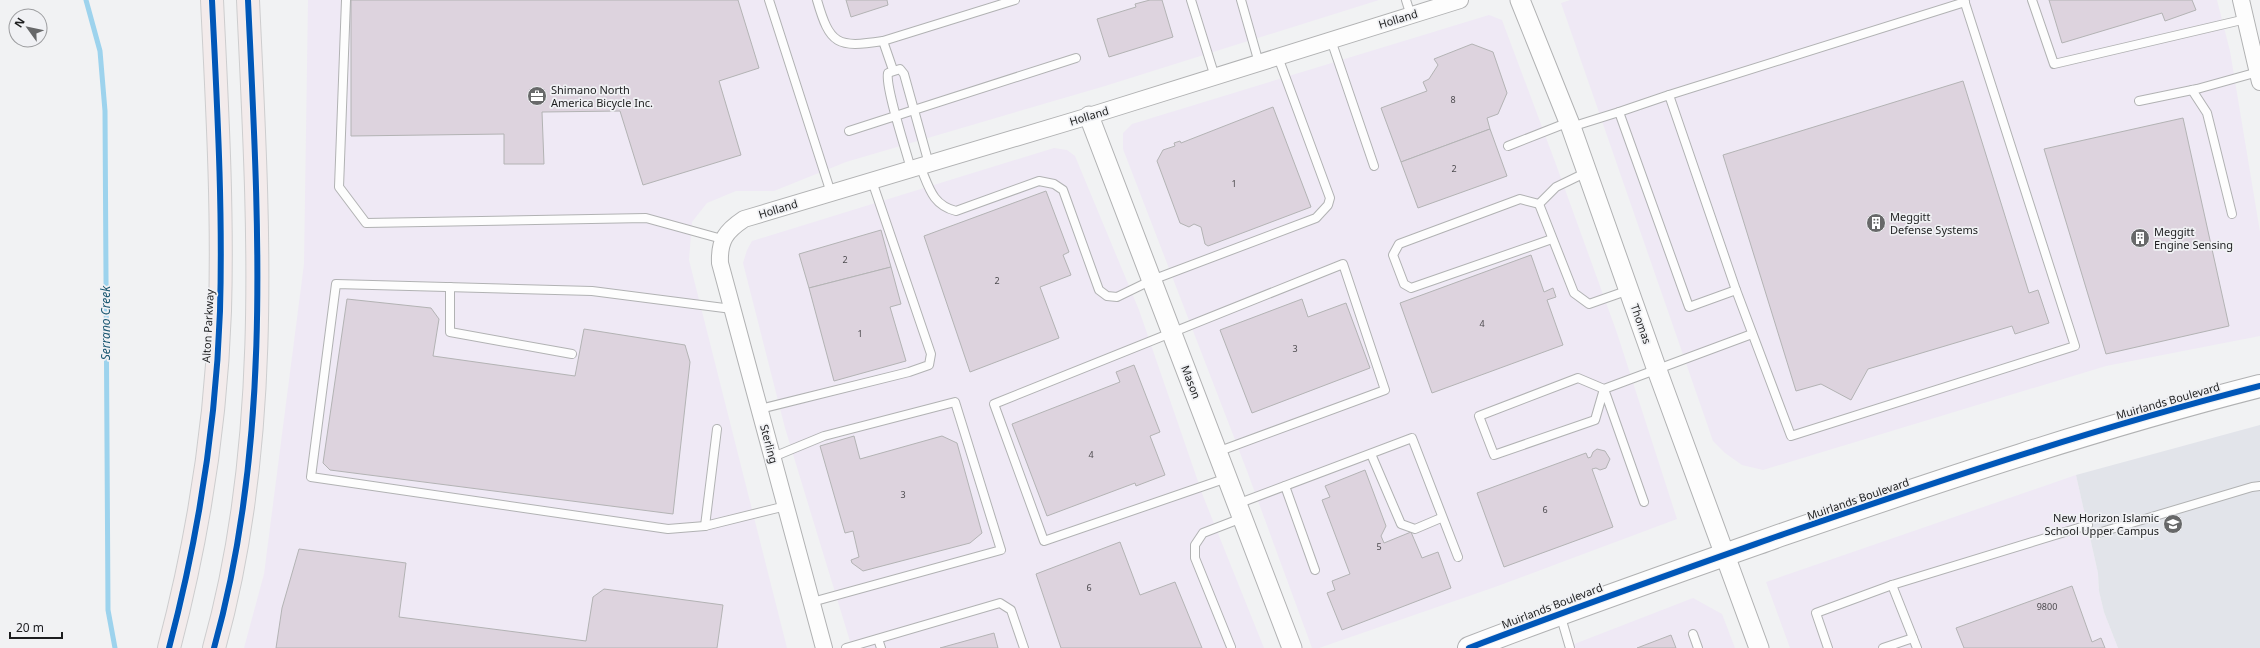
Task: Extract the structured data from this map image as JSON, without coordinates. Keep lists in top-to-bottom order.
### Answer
{
  "streets": {
    "main road": ["Alton Parkway", "Muirlands Boulevard"],
    "street": [
      "Holland",
      "Thomas",
      "Mason",
      "Sterling"
    ]
  },
  "crossings": [
    ["Holland", "Mason"],
    ["Holland", "Sterling"],
    ["Thomas", "Muirlands Boulevard"]
  ],
  "water": ["Serrano Creek"],
  "places": {
    "office": ["Shimano North America Bicycle Inc."],
    "building": ["Meggitt Defense Systems", "Meggitt Engine Sensing"],
    "school or university": ["New Horizon Islamic School Upper Campus"]
  },
  "house_numbers": [
    "8",
    "2",
    "1",
    "2",
    "2",
    "4",
    "1",
    "3",
    "4",
    "3",
    "6",
    "5",
    "6",
    "9800"
  ],
  "scale_bar": "20 m",
  "north": "top left"
}
